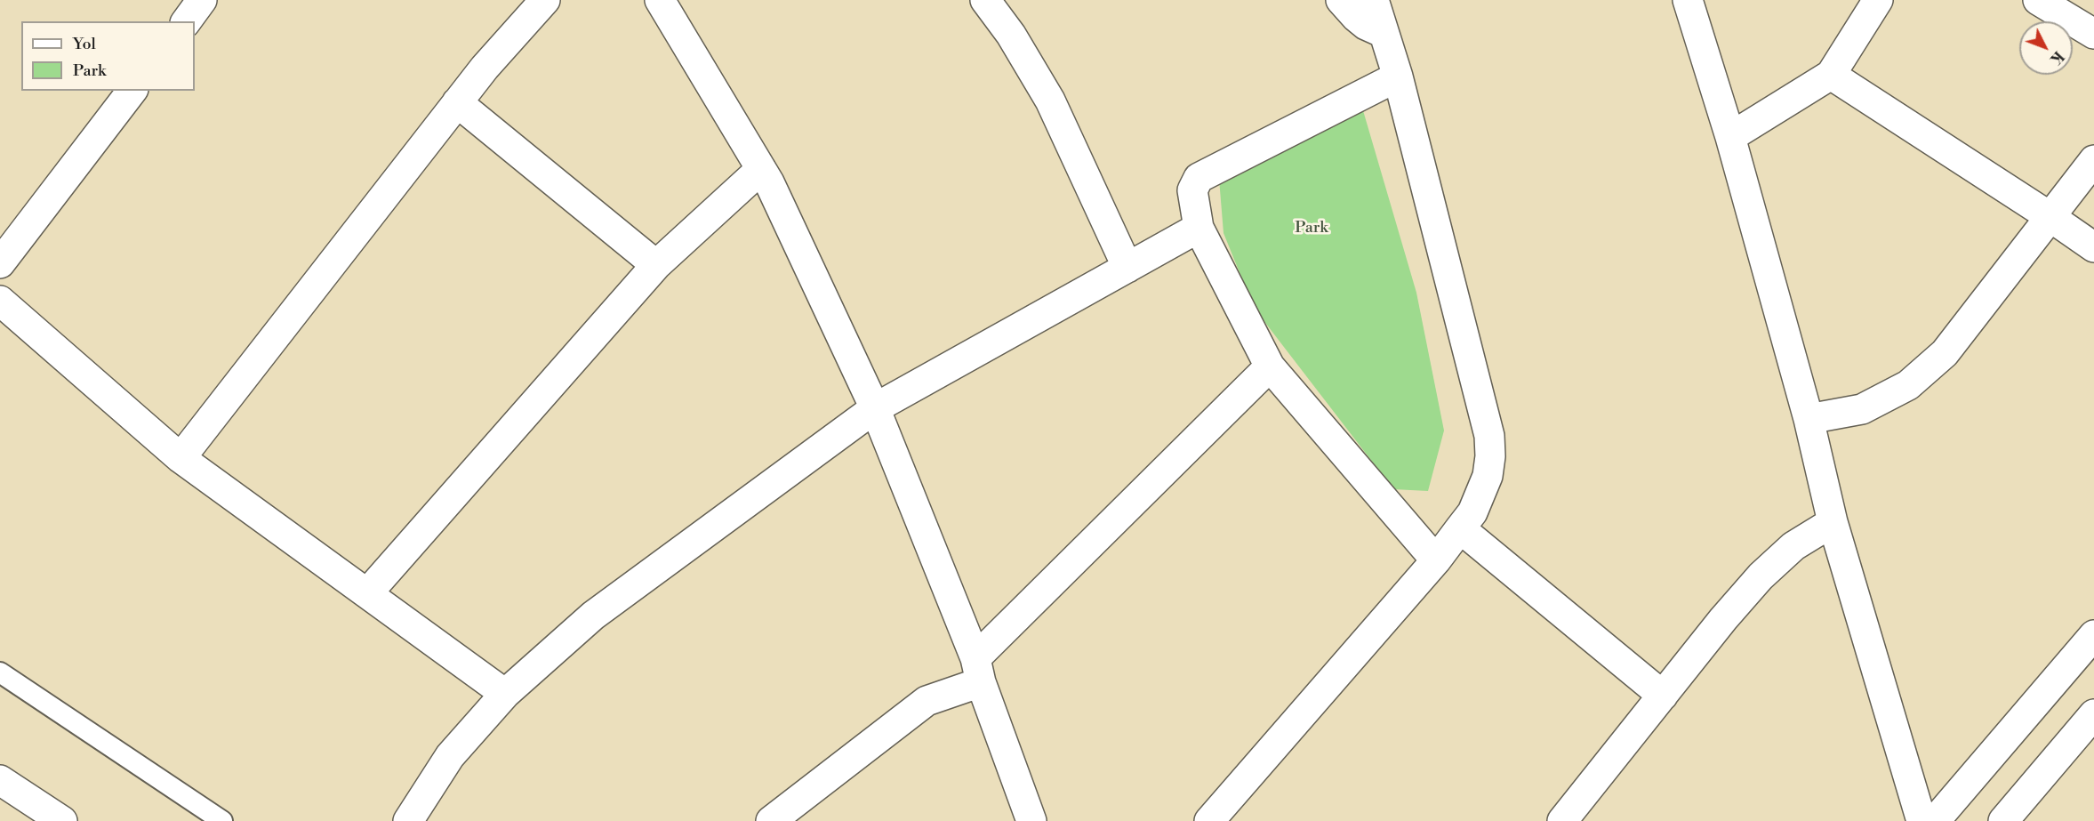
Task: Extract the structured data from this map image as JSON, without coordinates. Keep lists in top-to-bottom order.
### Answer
{
  "parks": ["Park"],
  "legend": ["Yol", "Park"],
  "north": "bottom right"
}
